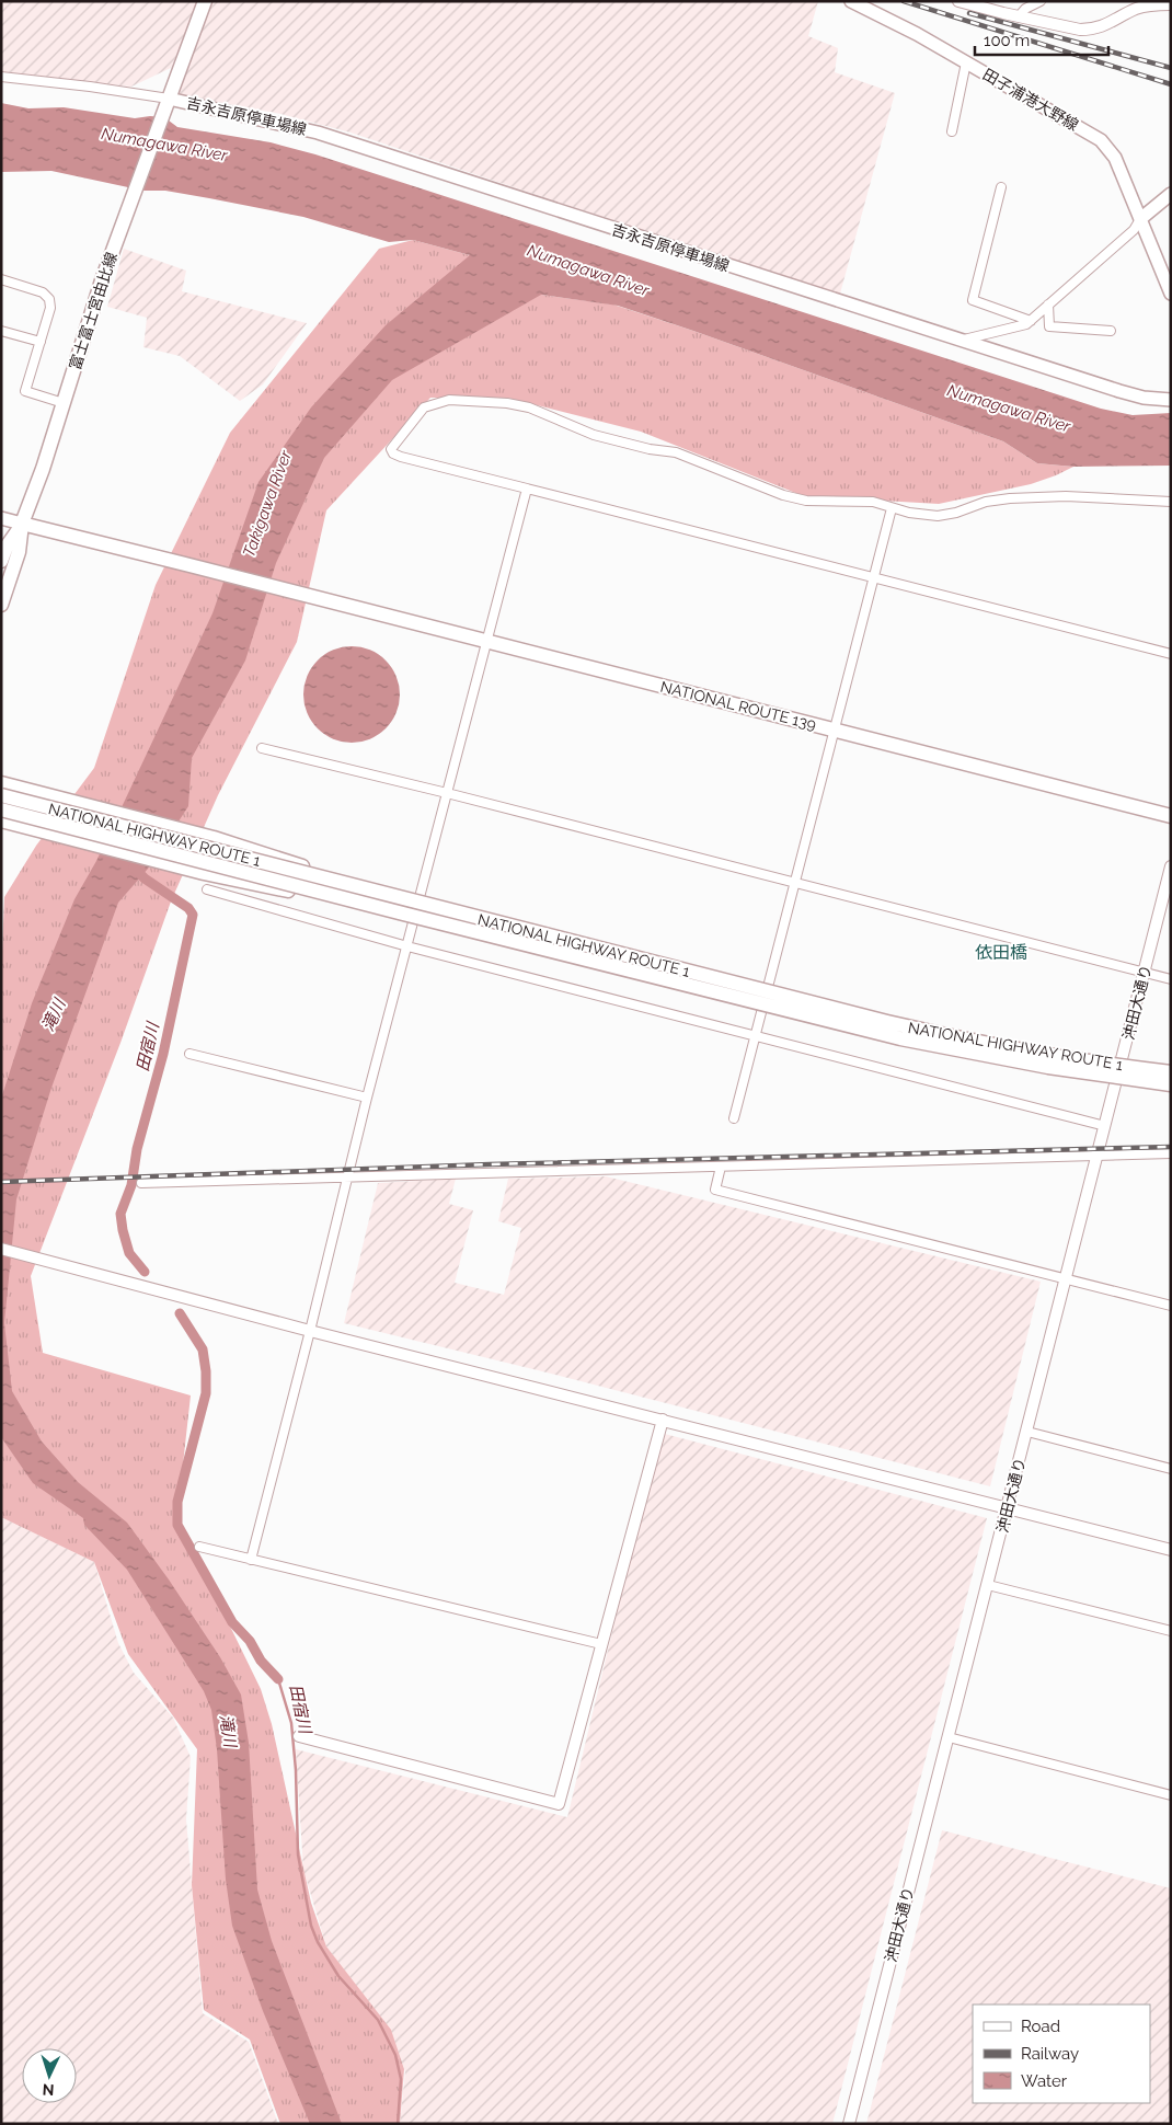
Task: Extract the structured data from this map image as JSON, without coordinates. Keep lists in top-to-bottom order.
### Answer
{
  "streets": {
    "main road": [
      "田子浦港大野線",
      "吉永吉原停車場線",
      "富士富士宮由比線",
      "NATIONAL ROUTE 139",
      "NATIONAL HIGHWAY ROUTE 1"
    ],
    "street": ["沖田大通り"]
  },
  "crossings": [
    ["吉永吉原停車場線", "富士富士宮由比線"],
    ["富士富士宮由比線", "NATIONAL ROUTE 139"]
  ],
  "districts": ["依田橋"],
  "water": [
    "Numagawa River",
    "Takigawa River",
    "滝川",
    "田宿川"
  ],
  "legend": ["Road", "Railway", "Water"],
  "scale_bar": "100 m",
  "north": "bottom"
}
